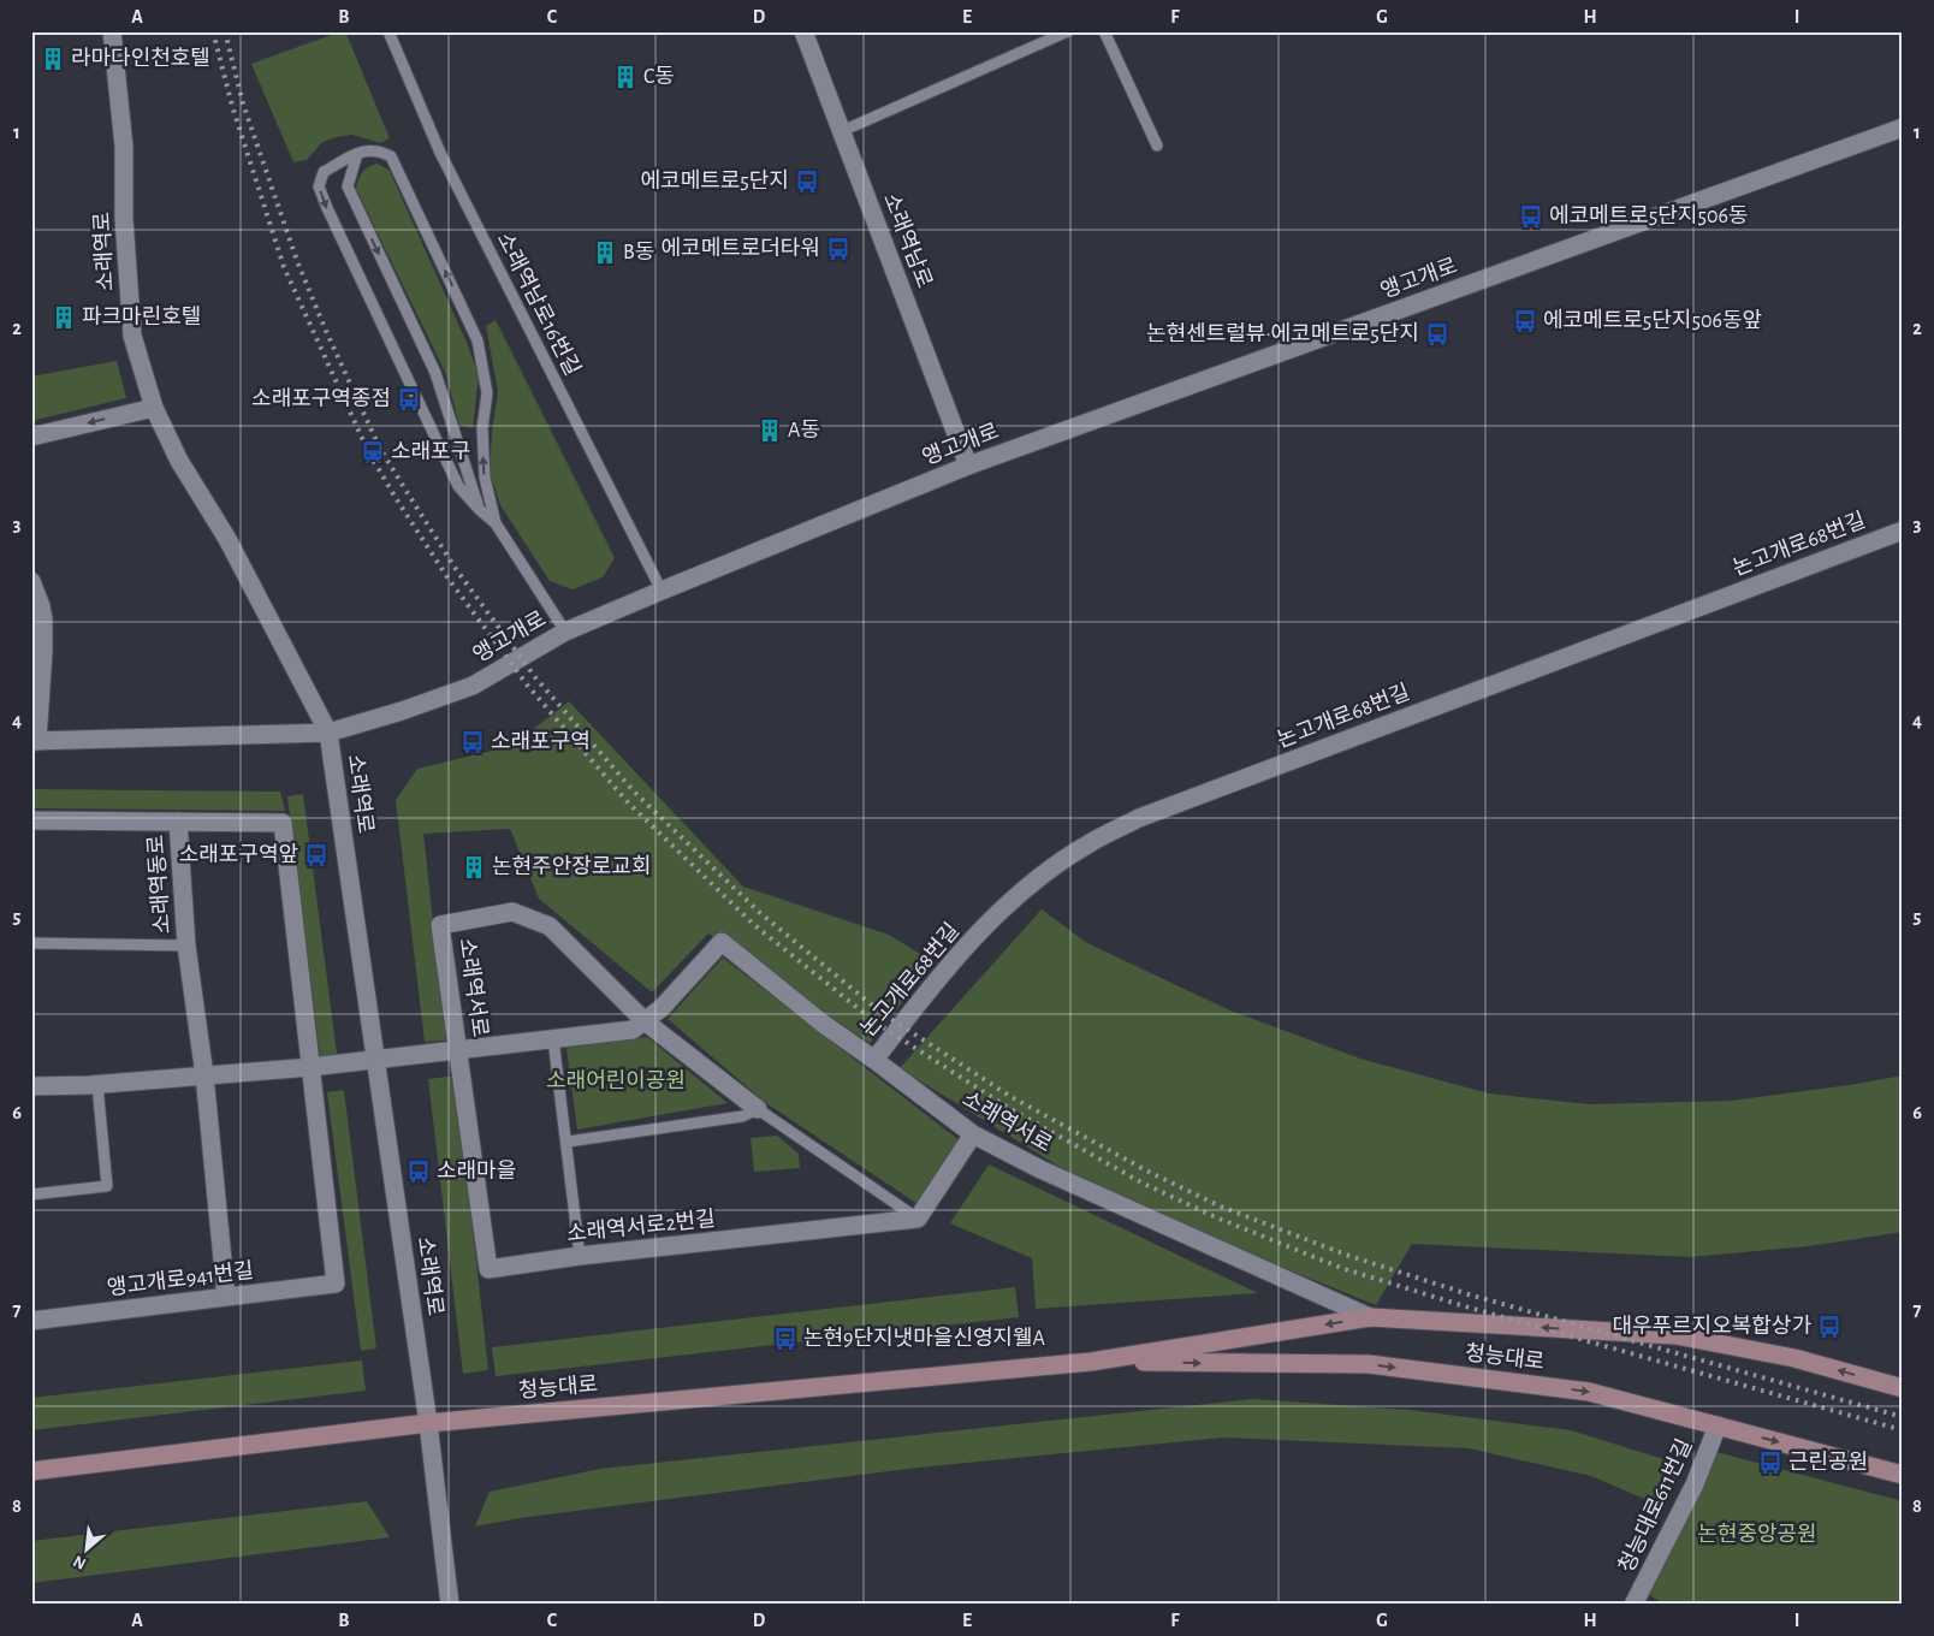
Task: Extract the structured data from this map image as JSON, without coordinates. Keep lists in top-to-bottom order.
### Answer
{
  "streets": {
    "main road": ["청능대로"],
    "street": [
      "소래역남로",
      "소래역로",
      "앵고개로",
      "논고개로68번길",
      "소래역동로",
      "소래역서로",
      "소래역서로2번길",
      "앵고개로941번길",
      "청능대로611번길"
    ],
    "lane": ["소래역남로16번길"]
  },
  "crossings": [
    ["소래역남로", "앵고개로"],
    ["소래역로", "앵고개로"],
    ["소래역로", "소래역서로"],
    ["소래역로", "청능대로"],
    ["앵고개로", "소래역남로16번길"],
    ["논고개로68번길", "소래역서로"],
    ["소래역동로", "앵고개로941번길"],
    ["소래역서로", "소래역서로2번길"],
    ["소래역서로", "청능대로"],
    ["청능대로", "청능대로611번길"]
  ],
  "parks": ["소래어린이공원", "논현중앙공원"],
  "places": {
    "building": [
      "라마다인천호텔",
      "C동",
      "B동",
      "파크마린호텔",
      "A동",
      "논현주안장로교회"
    ],
    "bus stop": [
      "에코메트로5단지",
      "에코메트로5단지506동",
      "에코메트로더타워",
      "에코메트로5단지506동앞",
      "논현센트럴뷰·에코메트로5단지",
      "소래포구역종점",
      "소래포구역",
      "소래포구역앞",
      "소래마을",
      "대우푸르지오복합상가",
      "논현9단지냇마을신영지웰A",
      "근린공원"
    ],
    "station": ["소래포구"]
  },
  "north": "bottom left",
  "grid": {
    "columns": [
      "A",
      "B",
      "C",
      "D",
      "E",
      "F",
      "G",
      "H",
      "I"
    ],
    "rows": [
      "1",
      "2",
      "3",
      "4",
      "5",
      "6",
      "7",
      "8"
    ]
  }
}
